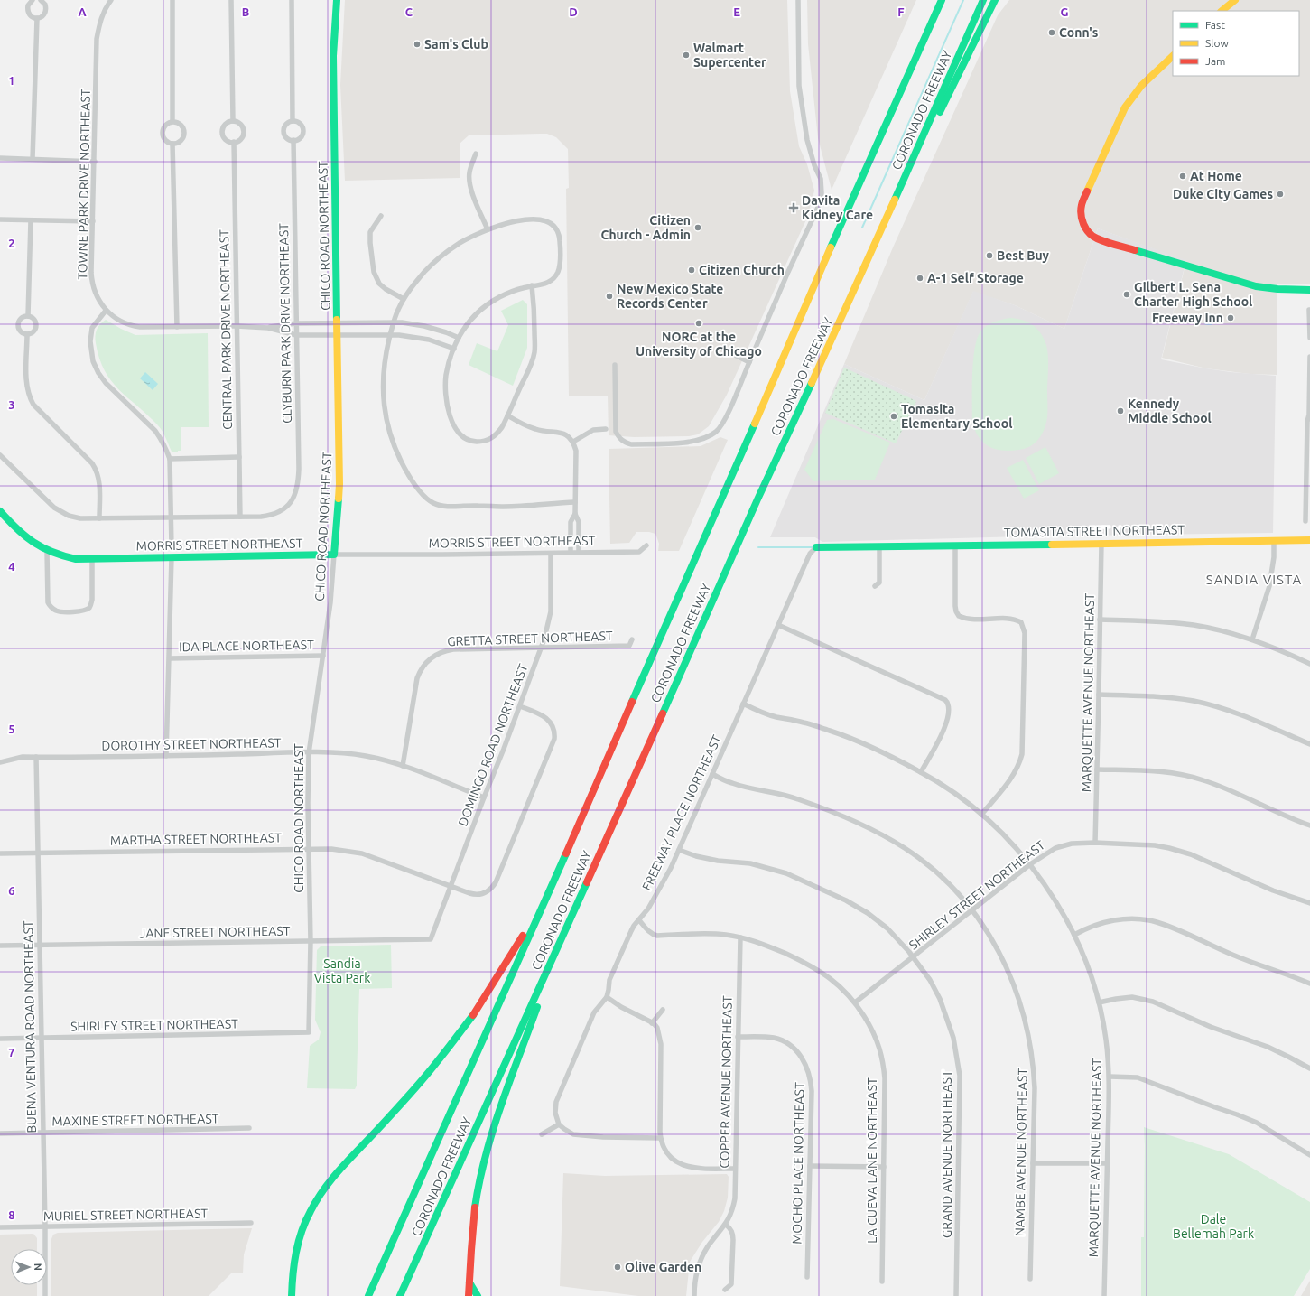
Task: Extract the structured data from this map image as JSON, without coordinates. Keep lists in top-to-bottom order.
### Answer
{
  "streets": {
    "main road": [
      "CORONADO FREEWAY",
      "CHICO ROAD NORTHEAST",
      "TOMASITA STREET NORTHEAST",
      "MORRIS STREET NORTHEAST"
    ],
    "street": [
      "TOWNE PARK DRIVE NORTHEAST",
      "CLYBURN PARK DRIVE NORTHEAST",
      "CENTRAL PARK DRIVE NORTHEAST",
      "GRETTA STREET NORTHEAST",
      "IDA PLACE NORTHEAST",
      "MARQUETTE AVENUE NORTHEAST",
      "DOROTHY STREET NORTHEAST",
      "DOMINGO ROAD NORTHEAST",
      "FREEWAY PLACE NORTHEAST",
      "MARTHA STREET NORTHEAST",
      "SHIRLEY STREET NORTHEAST",
      "JANE STREET NORTHEAST",
      "BUENA VENTURA ROAD NORTHEAST",
      "COPPER AVENUE NORTHEAST",
      "MAXINE STREET NORTHEAST",
      "NAMBE AVENUE NORTHEAST",
      "GRAND AVENUE NORTHEAST",
      "LA CUEVA LANE NORTHEAST",
      "MOCHO PLACE NORTHEAST",
      "MURIEL STREET NORTHEAST"
    ]
  },
  "crossings": [
    ["TOWNE PARK DRIVE NORTHEAST", "CHICO ROAD NORTHEAST"],
    ["TOWNE PARK DRIVE NORTHEAST", "CLYBURN PARK DRIVE NORTHEAST"],
    ["TOWNE PARK DRIVE NORTHEAST", "CENTRAL PARK DRIVE NORTHEAST"],
    ["CHICO ROAD NORTHEAST", "MORRIS STREET NORTHEAST"],
    ["CHICO ROAD NORTHEAST", "IDA PLACE NORTHEAST"],
    ["CHICO ROAD NORTHEAST", "DOROTHY STREET NORTHEAST"],
    ["CHICO ROAD NORTHEAST", "MARTHA STREET NORTHEAST"],
    ["CHICO ROAD NORTHEAST", "SHIRLEY STREET NORTHEAST"],
    ["CHICO ROAD NORTHEAST", "JANE STREET NORTHEAST"],
    ["CLYBURN PARK DRIVE NORTHEAST", "CENTRAL PARK DRIVE NORTHEAST"],
    ["TOMASITA STREET NORTHEAST", "MARQUETTE AVENUE NORTHEAST"],
    ["TOMASITA STREET NORTHEAST", "FREEWAY PLACE NORTHEAST"],
    ["MORRIS STREET NORTHEAST", "DOMINGO ROAD NORTHEAST"],
    ["GRETTA STREET NORTHEAST", "DOROTHY STREET NORTHEAST"],
    ["GRETTA STREET NORTHEAST", "DOMINGO ROAD NORTHEAST"],
    ["MARQUETTE AVENUE NORTHEAST", "FREEWAY PLACE NORTHEAST"],
    ["MARQUETTE AVENUE NORTHEAST", "SHIRLEY STREET NORTHEAST"],
    ["DOROTHY STREET NORTHEAST", "DOMINGO ROAD NORTHEAST"],
    ["DOROTHY STREET NORTHEAST", "BUENA VENTURA ROAD NORTHEAST"],
    ["DOMINGO ROAD NORTHEAST", "MARTHA STREET NORTHEAST"],
    ["DOMINGO ROAD NORTHEAST", "JANE STREET NORTHEAST"],
    ["FREEWAY PLACE NORTHEAST", "NAMBE AVENUE NORTHEAST"],
    ["MARTHA STREET NORTHEAST", "BUENA VENTURA ROAD NORTHEAST"],
    ["SHIRLEY STREET NORTHEAST", "BUENA VENTURA ROAD NORTHEAST"],
    ["SHIRLEY STREET NORTHEAST", "NAMBE AVENUE NORTHEAST"],
    ["SHIRLEY STREET NORTHEAST", "GRAND AVENUE NORTHEAST"],
    ["SHIRLEY STREET NORTHEAST", "LA CUEVA LANE NORTHEAST"],
    ["JANE STREET NORTHEAST", "BUENA VENTURA ROAD NORTHEAST"],
    ["BUENA VENTURA ROAD NORTHEAST", "MAXINE STREET NORTHEAST"],
    ["BUENA VENTURA ROAD NORTHEAST", "MURIEL STREET NORTHEAST"],
    ["COPPER AVENUE NORTHEAST", "MOCHO PLACE NORTHEAST"]
  ],
  "districts": ["SANDIA VISTA"],
  "parks": ["Sandia Vista Park", "Dale Bellemah Park"],
  "places": {
    "other": [
      "Conn's",
      "Sam's Club",
      "Walmart Supercenter",
      "At Home",
      "Duke City Games",
      "Citizen Church - Admin",
      "Best Buy",
      "Citizen Church",
      "A-1 Self Storage",
      "Gilbert L. Sena Charter High School",
      "New Mexico State Records Center",
      "Freeway Inn",
      "NORC at the University of Chicago",
      "Kennedy Middle School",
      "Tomasita Elementary School",
      "Olive Garden"
    ],
    "health": ["Davita Kidney Care"]
  },
  "legend": ["Fast", "Slow", "Jam"],
  "north": "right",
  "grid": {
    "columns": [
      "A",
      "B",
      "C",
      "D",
      "E",
      "F",
      "G"
    ],
    "rows": [
      "1",
      "2",
      "3",
      "4",
      "5",
      "6",
      "7",
      "8"
    ]
  }
}
